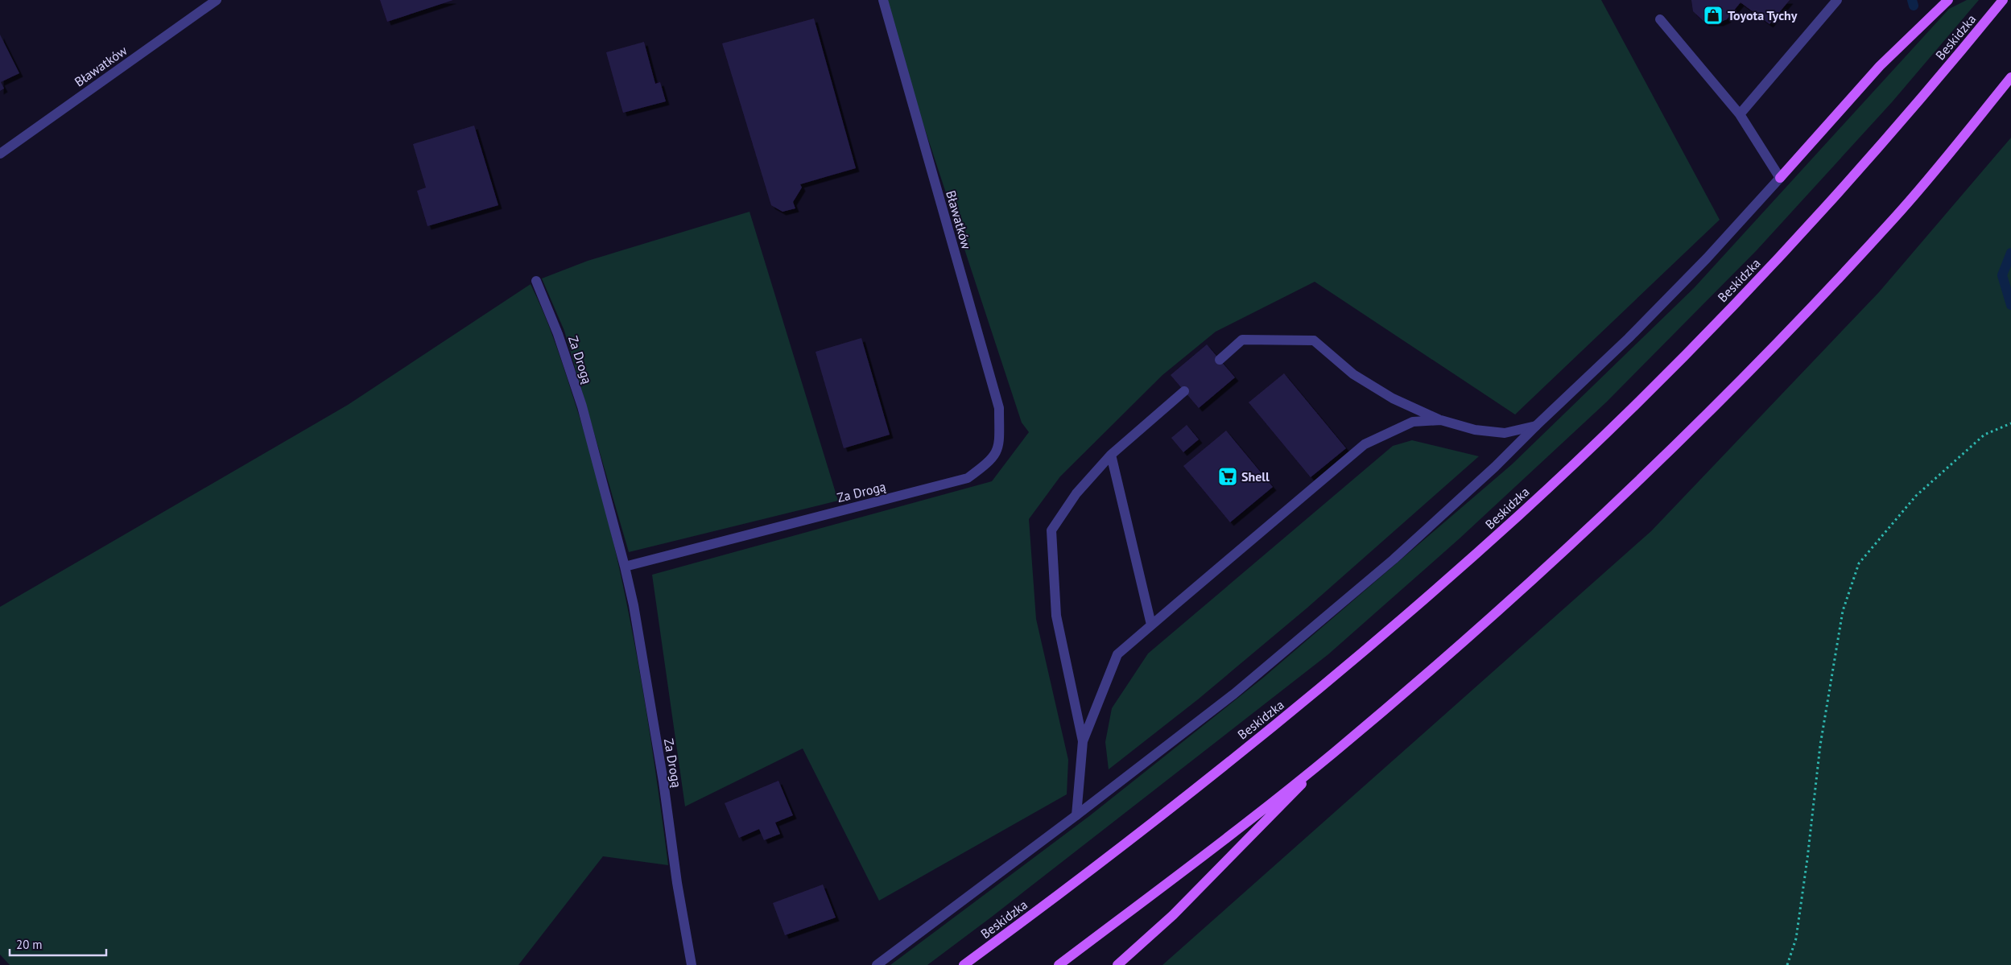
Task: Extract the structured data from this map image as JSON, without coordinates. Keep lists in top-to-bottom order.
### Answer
{
  "streets": {
    "main road": ["Beskidzka"],
    "street": ["Bławatków", "Za Drogą"]
  },
  "crossings": [
    ["Bławatków", "Za Drogą"]
  ],
  "places": {
    "shop": ["Toyota Tychy"],
    "supermarket": ["Shell"]
  },
  "scale_bar": "20 m"
}
